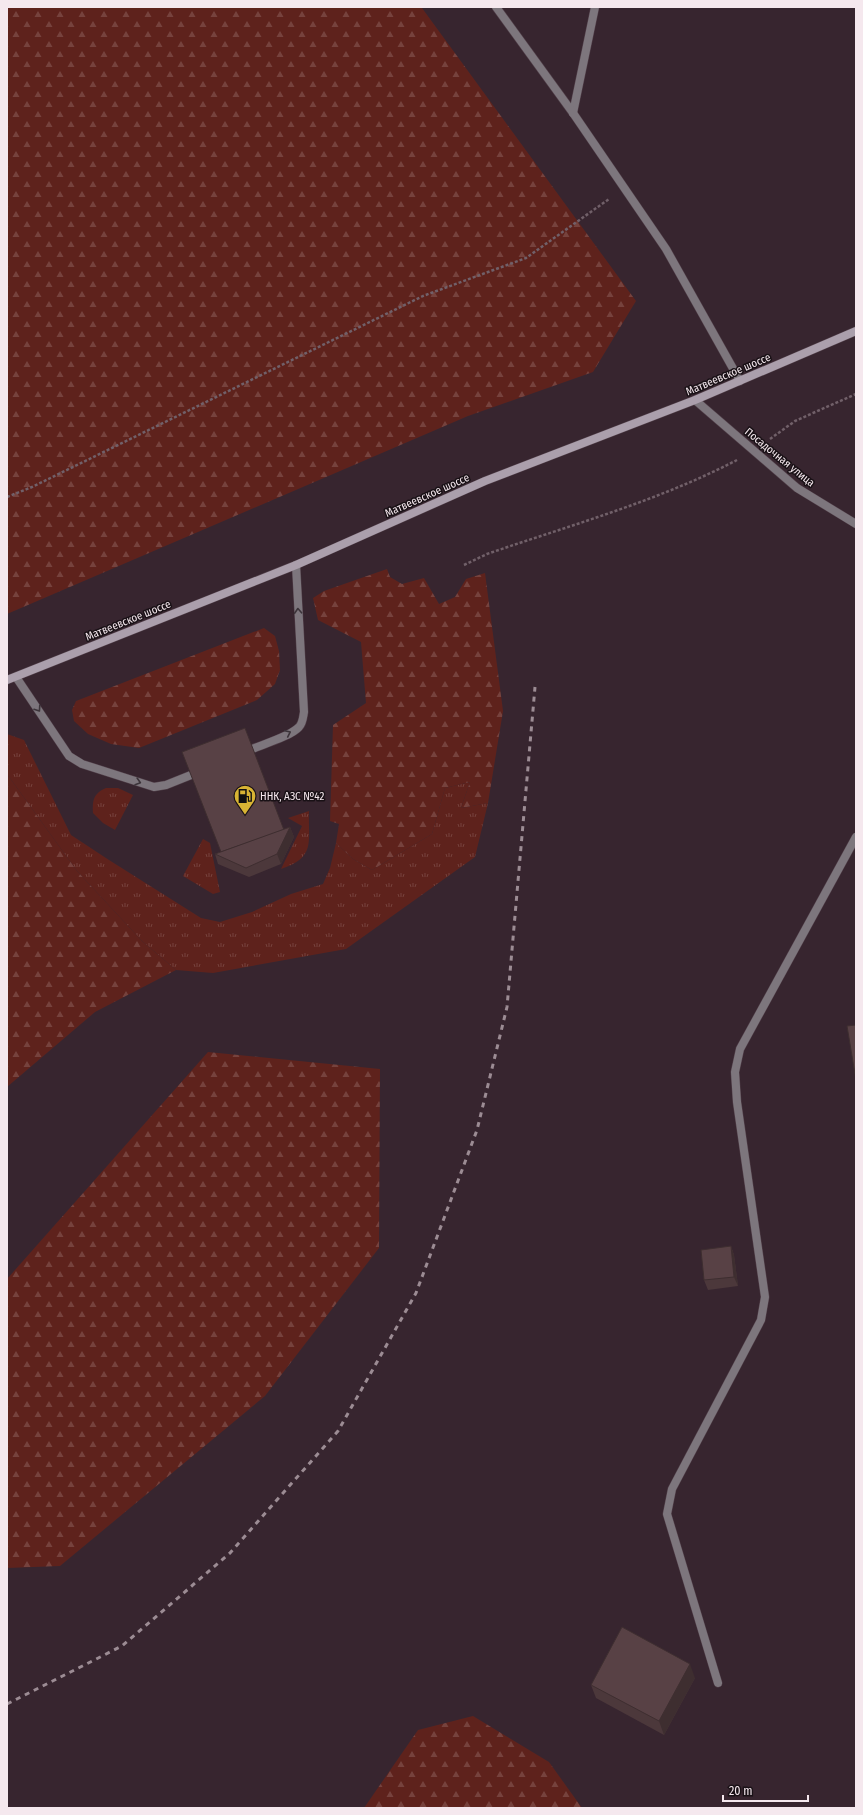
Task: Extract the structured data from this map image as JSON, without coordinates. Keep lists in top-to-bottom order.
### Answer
{
  "streets": {
    "main road": ["Матвеевское шоссе"],
    "street": ["Посадочная улица"]
  },
  "crossings": [
    ["Матвеевское шоссе", "Посадочная улица"]
  ],
  "places": {
    "fuel station": ["ННК, АЗС №42"]
  },
  "scale_bar": "20 m"
}
